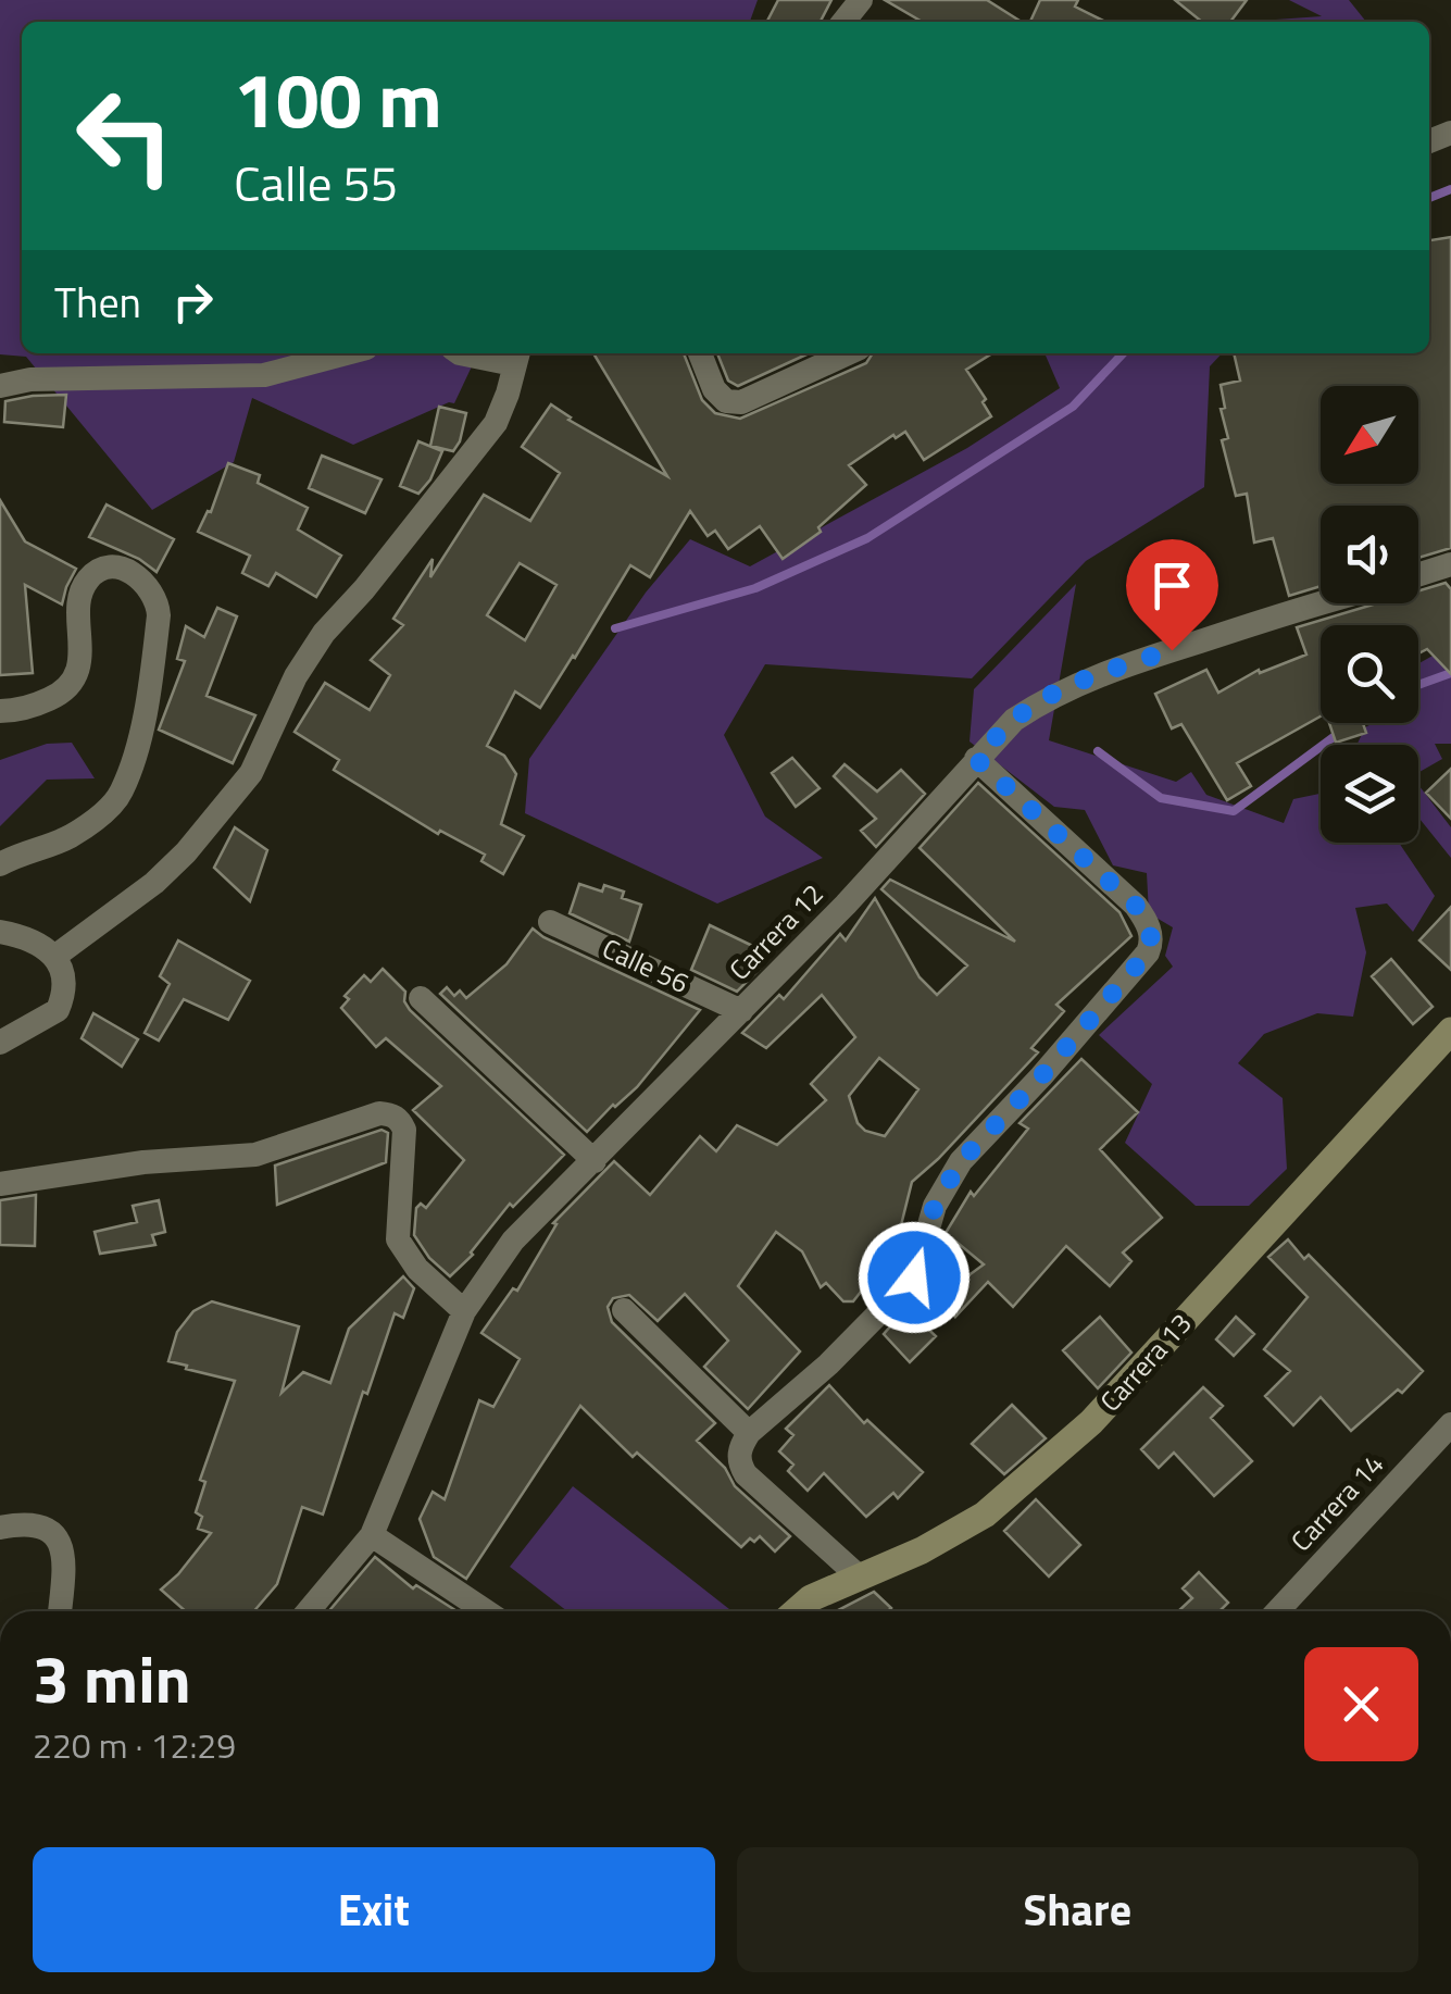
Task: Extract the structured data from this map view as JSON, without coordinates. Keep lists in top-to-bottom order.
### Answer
{
  "streets": {
    "street": [
      "Carrera 12",
      "Calle 56",
      "Carrera 13",
      "Carrera 14"
    ]
  },
  "crossings": [
    ["Carrera 12", "Calle 56"]
  ],
  "north": "bottom left",
  "page": {
    "turn": ["100 m", "Calle 55"],
    "then": "Then",
    "heading": ["3 min", "220 m · 12:29"],
    "buttons": ["Exit", "Share"]
  }
}
